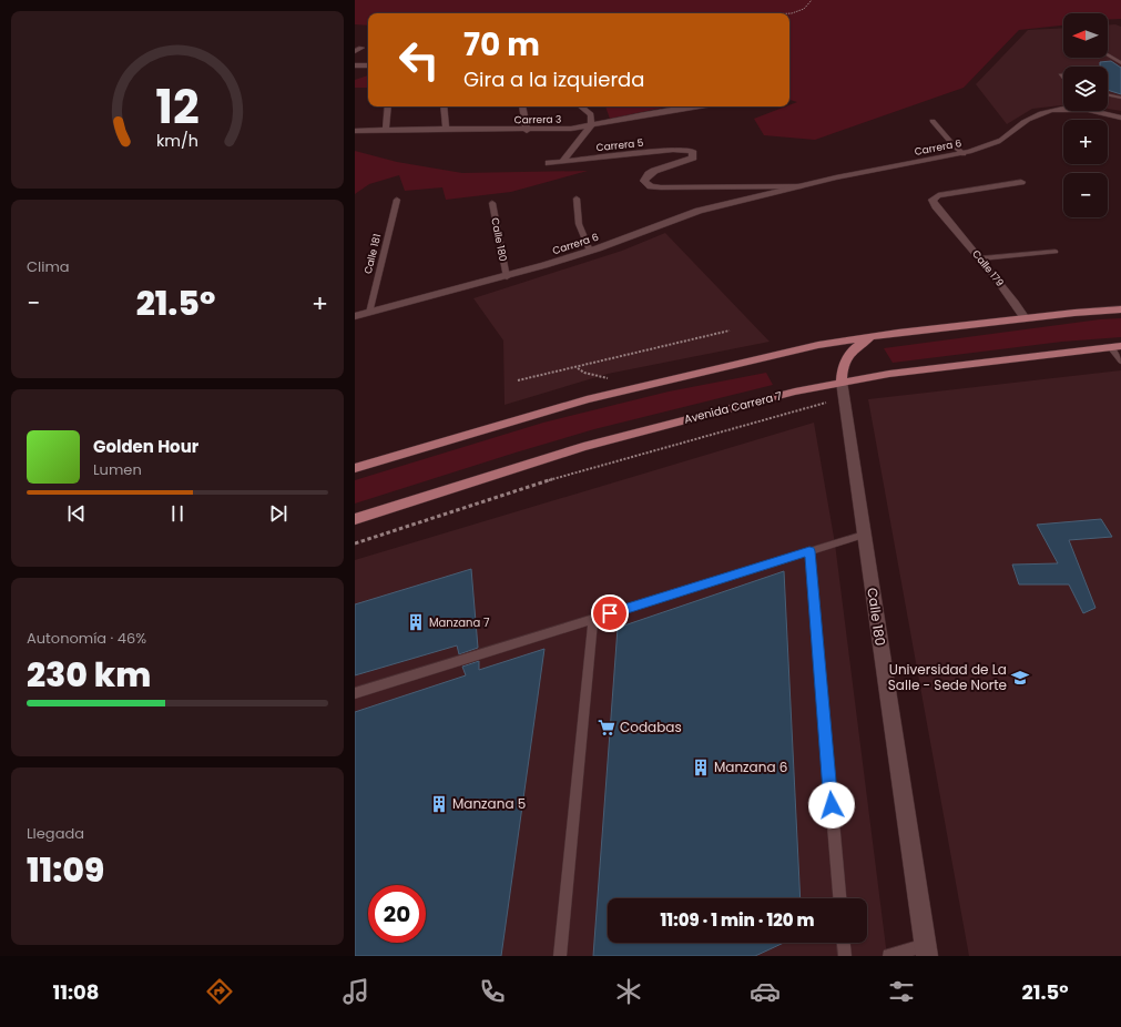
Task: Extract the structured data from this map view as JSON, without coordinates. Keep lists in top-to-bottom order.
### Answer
{
  "streets": {
    "main road": ["Avenida Carrera 7"],
    "street": [
      "Carrera 3",
      "Carrera 5",
      "Carrera 6",
      "Calle 180",
      "Calle 179"
    ],
    "lane": ["Calle 181"]
  },
  "crossings": [
    ["Carrera 5", "Carrera 6"],
    ["Carrera 6", "Calle 180"],
    ["Carrera 6", "Calle 181"],
    ["Calle 180", "Avenida Carrera 7"]
  ],
  "places": {
    "building": ["Manzana 7", "Manzana 6", "Manzana 5"],
    "school or university": ["Universidad de La Salle - Sede Norte"],
    "supermarket": ["Codabas"]
  },
  "north": "left",
  "page": {
    "map_buttons": ["+", "−"],
    "turn": ["70 m", "Gira a la izquierda"],
    "tile": [
      "Clima",
      ["Autonomía · 46%", "230 km"],
      ["Llegada", "11:09"]
    ],
    "heat": ["−", "21.5°", "+"],
    "song": ["Golden Hour", "Lumen"],
    "limit": "20",
    "trip": "11:09 · 1 min · 120 m",
    "tabs": ["11:08", "21.5°"],
    "gauge": ["12", "km/h"]
  }
}
